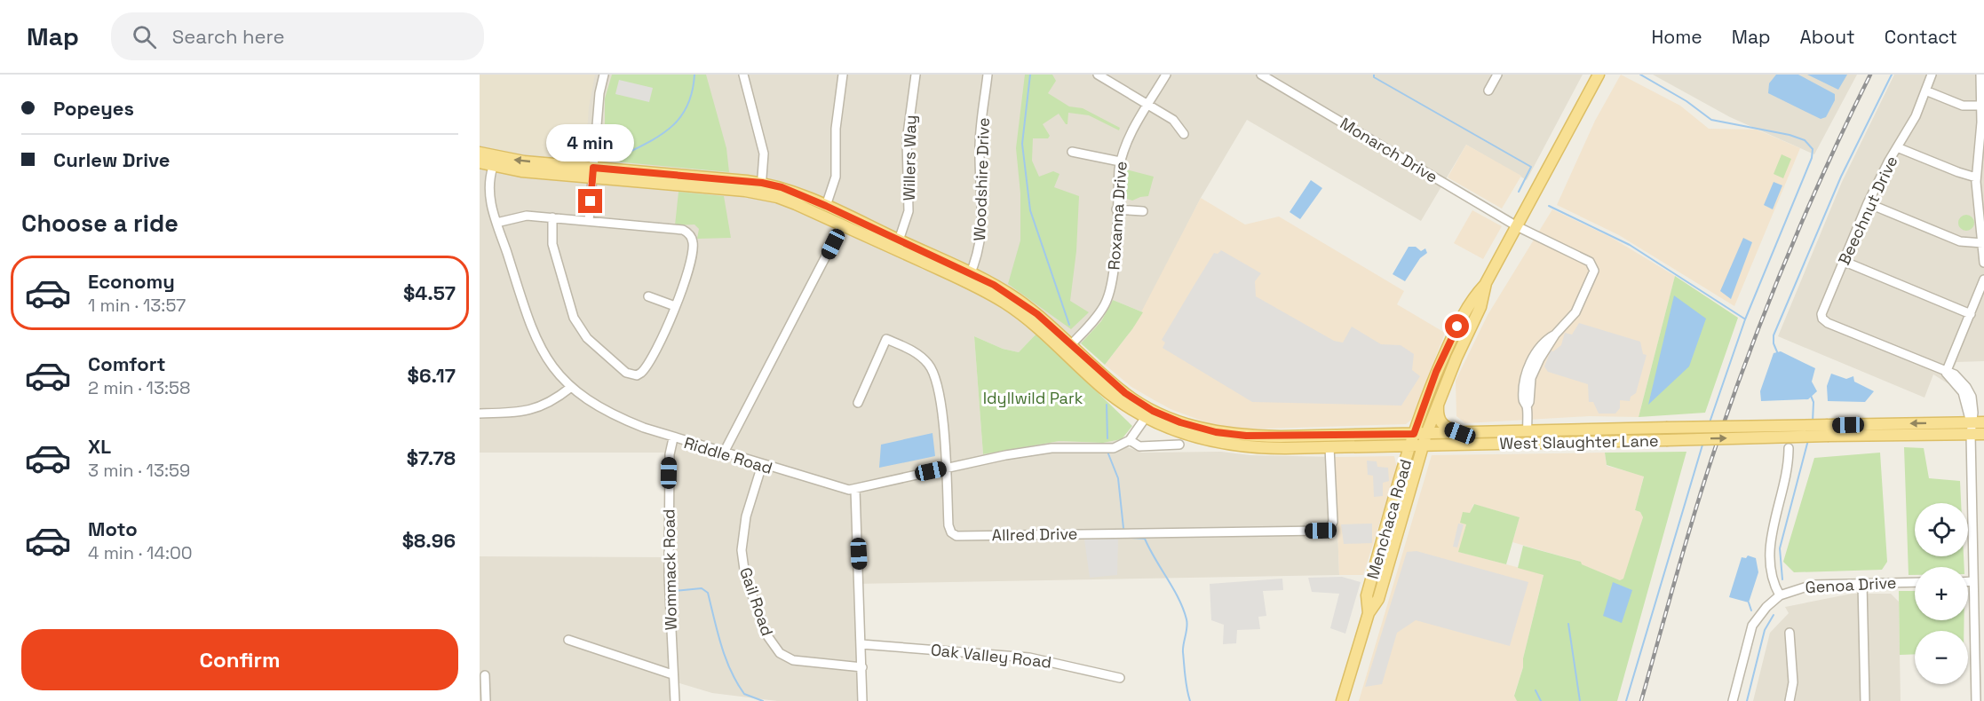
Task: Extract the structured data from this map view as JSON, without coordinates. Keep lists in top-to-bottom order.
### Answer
{
  "streets": {
    "main road": ["West Slaughter Lane", "Menchaca Road"],
    "street": [
      "Monarch Drive",
      "Willers Way",
      "Woodshire Drive",
      "Beechnut Drive",
      "Roxanna Drive",
      "Riddle Road",
      "Allred Drive",
      "Wommack Road",
      "Genoa Drive",
      "Gail Road",
      "Oak Valley Road"
    ]
  },
  "crossings": [
    ["Monarch Drive", "West Slaughter Lane"],
    ["Monarch Drive", "Menchaca Road"],
    ["Willers Way", "West Slaughter Lane"],
    ["Woodshire Drive", "West Slaughter Lane"],
    ["Roxanna Drive", "West Slaughter Lane"],
    ["West Slaughter Lane", "Riddle Road"],
    ["West Slaughter Lane", "Menchaca Road"],
    ["West Slaughter Lane", "Allred Drive"],
    ["Riddle Road", "Allred Drive"],
    ["Riddle Road", "Wommack Road"],
    ["Riddle Road", "Gail Road"]
  ],
  "parks": ["Idyllwild Park"],
  "page": {
    "header": "Map",
    "search": "Search here",
    "nav": [
      "Home",
      "Map",
      "About",
      "Contact"
    ],
    "banner": ["Popeyes", "Curlew Drive"],
    "bubble": "4 min",
    "heading": "Choose a ride",
    "list": [
      {
        "name": "Economy",
        "note": "1 min · 13:57",
        "value": "$4.57"
      },
      {
        "name": "Comfort",
        "note": "2 min · 13:58",
        "value": "$6.17"
      },
      {
        "name": "XL",
        "note": "3 min · 13:59",
        "value": "$7.78"
      },
      {
        "name": "Moto",
        "note": "4 min · 14:00",
        "value": "$8.96"
      }
    ],
    "map_buttons": ["+", "−"],
    "buttons": "Confirm"
  }
}
